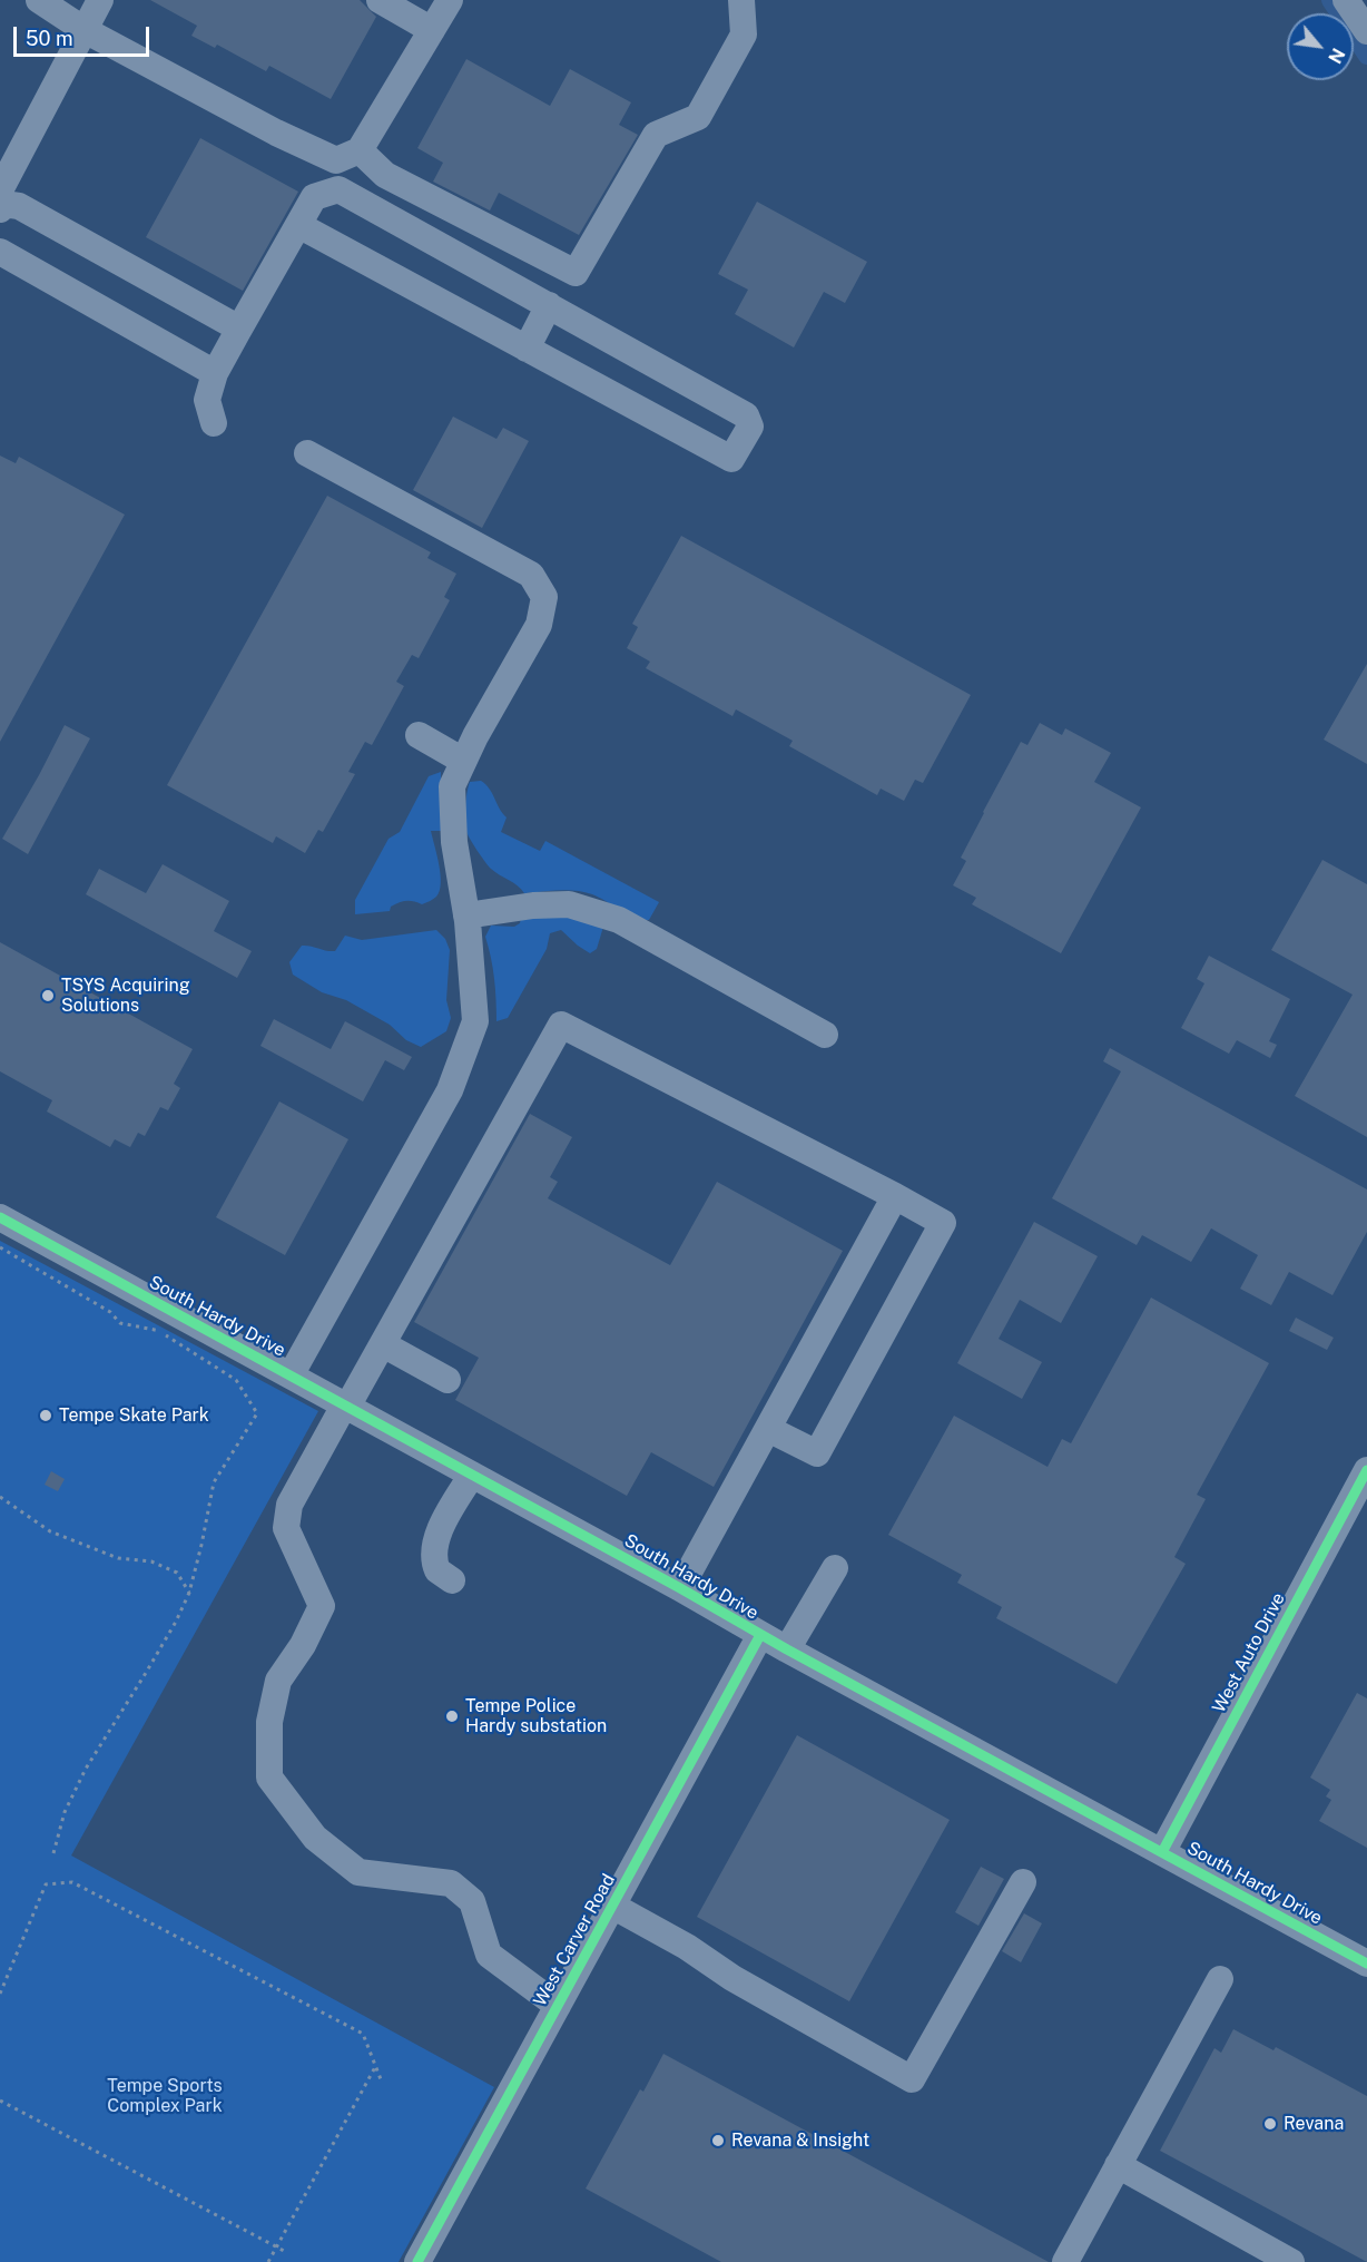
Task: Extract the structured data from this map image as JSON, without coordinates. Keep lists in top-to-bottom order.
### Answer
{
  "streets": {
    "street": ["South Hardy Drive", "West Auto Drive", "West Carver Road"]
  },
  "crossings": [
    ["South Hardy Drive", "West Auto Drive"],
    ["South Hardy Drive", "West Carver Road"]
  ],
  "parks": ["Tempe Sports Complex Park"],
  "places": [
    "TSYS Acquiring Solutions",
    "Tempe Skate Park",
    "Tempe Police Hardy substation",
    "Revana",
    "Revana & Insight"
  ],
  "scale_bar": "50 m",
  "north": "bottom right"
}
